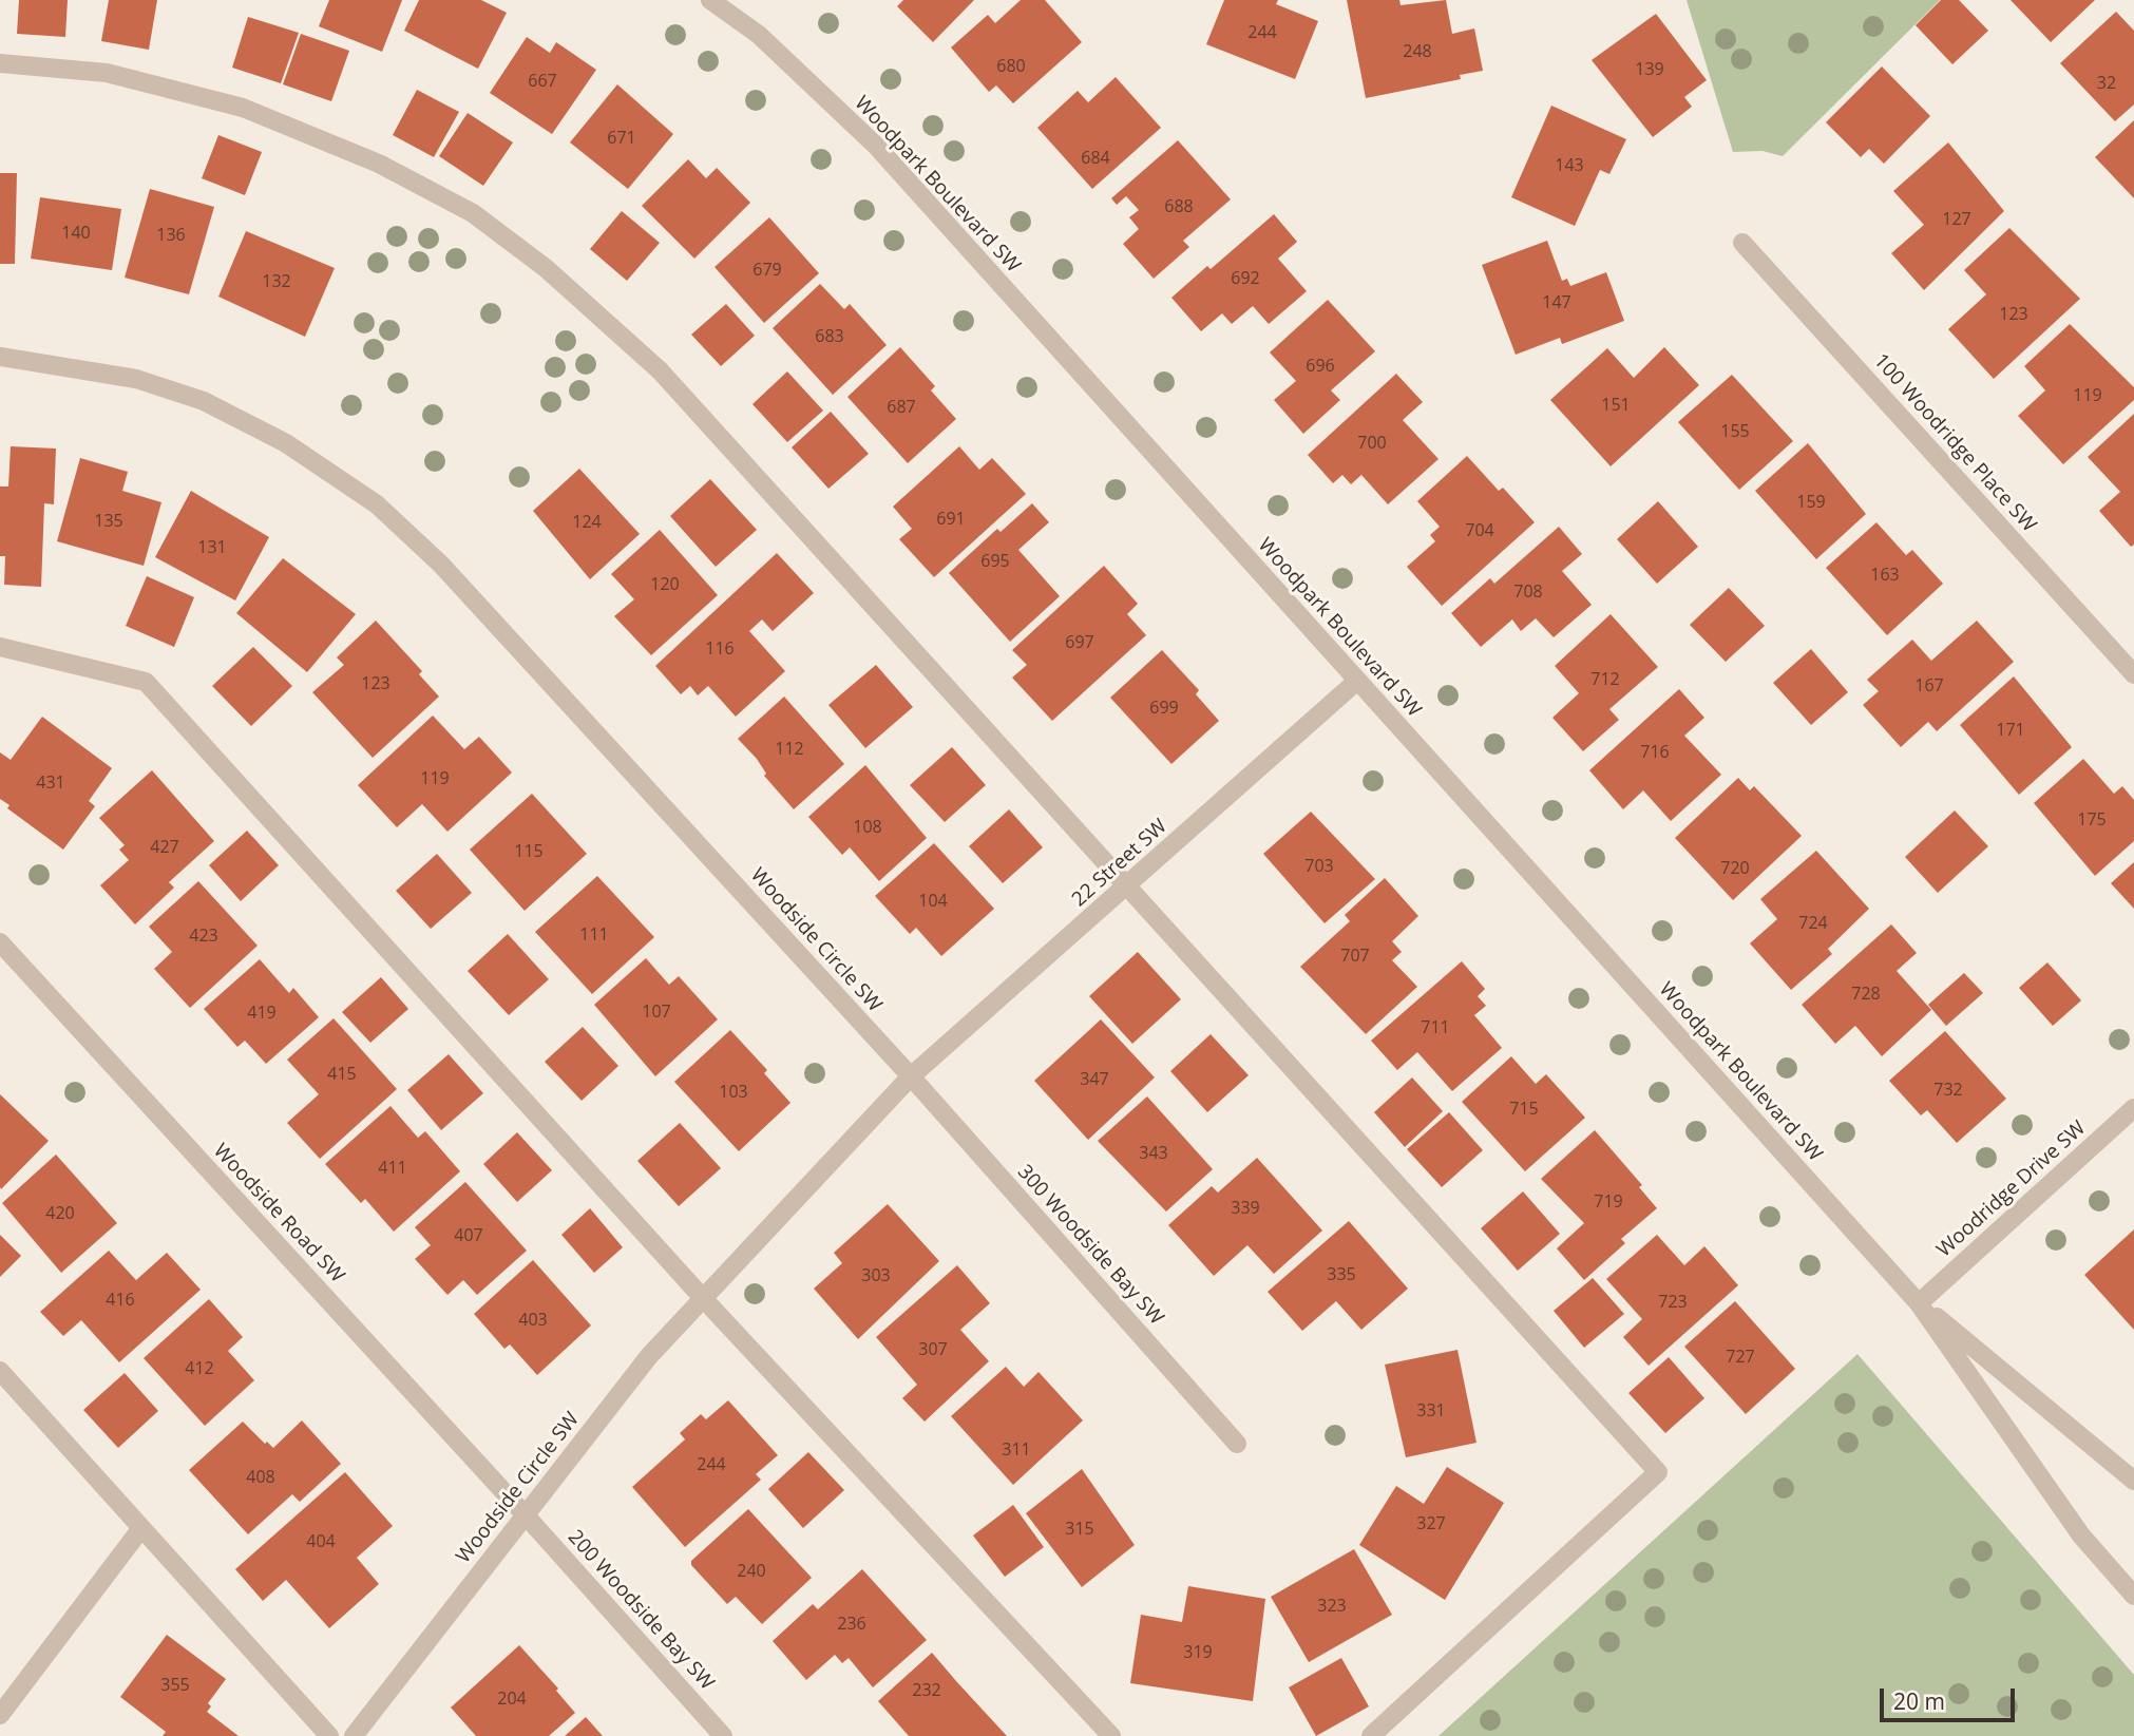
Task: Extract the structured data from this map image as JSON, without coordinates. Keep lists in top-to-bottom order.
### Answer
{
  "streets": {
    "street": [
      "Woodpark Boulevard SW",
      "100 Woodridge Place SW",
      "22 Street SW",
      "Woodside Circle SW",
      "Woodridge Drive SW",
      "Woodside Road SW",
      "300 Woodside Bay SW",
      "200 Woodside Bay SW"
    ]
  },
  "crossings": [
    ["Woodpark Boulevard SW", "22 Street SW"],
    ["Woodpark Boulevard SW", "Woodridge Drive SW"],
    ["22 Street SW", "Woodside Circle SW"],
    ["22 Street SW", "300 Woodside Bay SW"],
    ["Woodside Circle SW", "Woodside Road SW"],
    ["Woodside Circle SW", "300 Woodside Bay SW"],
    ["Woodside Circle SW", "200 Woodside Bay SW"],
    ["Woodside Road SW", "200 Woodside Bay SW"]
  ],
  "house_numbers": [
    "244",
    "248",
    "680",
    "139",
    "667",
    "32",
    "671",
    "684",
    "143",
    "688",
    "127",
    "140",
    "136",
    "679",
    "692",
    "132",
    "147",
    "123",
    "683",
    "696",
    "119",
    "151",
    "687",
    "155",
    "700",
    "159",
    "691",
    "135",
    "124",
    "704",
    "131",
    "695",
    "163",
    "120",
    "708",
    "697",
    "116",
    "712",
    "123",
    "167",
    "699",
    "171",
    "112",
    "716",
    "119",
    "431",
    "175",
    "108",
    "427",
    "115",
    "703",
    "720",
    "104",
    "724",
    "111",
    "423",
    "707",
    "728",
    "107",
    "419",
    "711",
    "415",
    "347",
    "732",
    "103",
    "715",
    "343",
    "411",
    "719",
    "339",
    "420",
    "407",
    "335",
    "303",
    "416",
    "723",
    "403",
    "307",
    "727",
    "412",
    "331",
    "311",
    "244",
    "408",
    "327",
    "315",
    "404",
    "240",
    "323",
    "236",
    "319",
    "355",
    "232",
    "204"
  ],
  "scale_bar": "20 m"
}
